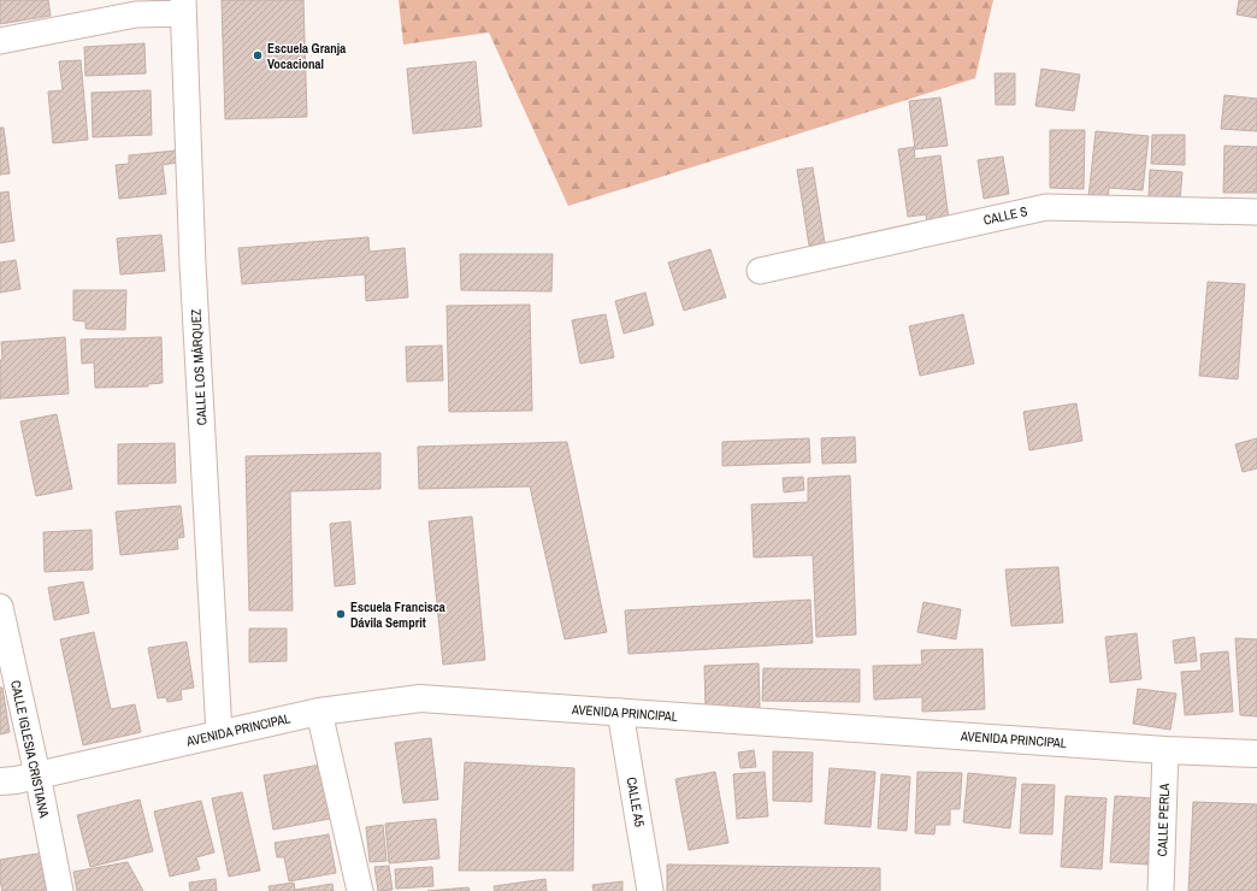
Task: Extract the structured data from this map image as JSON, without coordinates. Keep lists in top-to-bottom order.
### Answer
{
  "streets": {
    "street": [
      "CALLE S",
      "CALLE LOS MÁRQUEZ",
      "AVENIDA PRINCIPAL",
      "CALLE IGLESIA CRISTIANA",
      "CALLE A5",
      "CALLE PERLA"
    ]
  },
  "crossings": [
    ["CALLE LOS MÁRQUEZ", "AVENIDA PRINCIPAL"],
    ["AVENIDA PRINCIPAL", "CALLE IGLESIA CRISTIANA"],
    ["AVENIDA PRINCIPAL", "CALLE A5"],
    ["AVENIDA PRINCIPAL", "CALLE PERLA"]
  ],
  "places": ["Escuela Granja Vocacional", "Escuela Francisca Dávila Semprit"]
}
